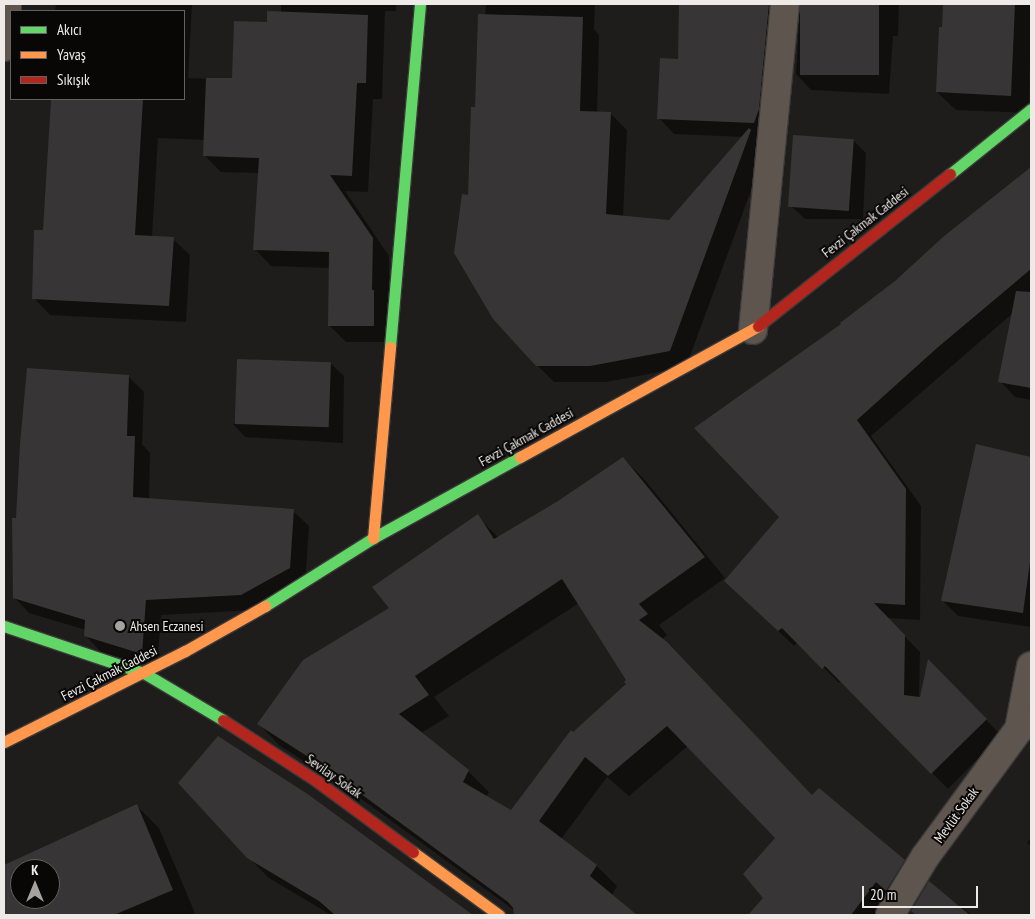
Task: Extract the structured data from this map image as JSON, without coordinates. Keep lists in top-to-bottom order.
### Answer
{
  "streets": {
    "street": ["Fevzi Çakmak Caddesi", "Sevilay Sokak", "Mevlüt Sokak"]
  },
  "crossings": [
    ["Fevzi Çakmak Caddesi", "Sevilay Sokak"]
  ],
  "places": ["Ahsen Eczanesi"],
  "legend": ["Akıcı", "Yavaş", "Sıkışık"],
  "scale_bar": "20 m",
  "north": "top"
}
